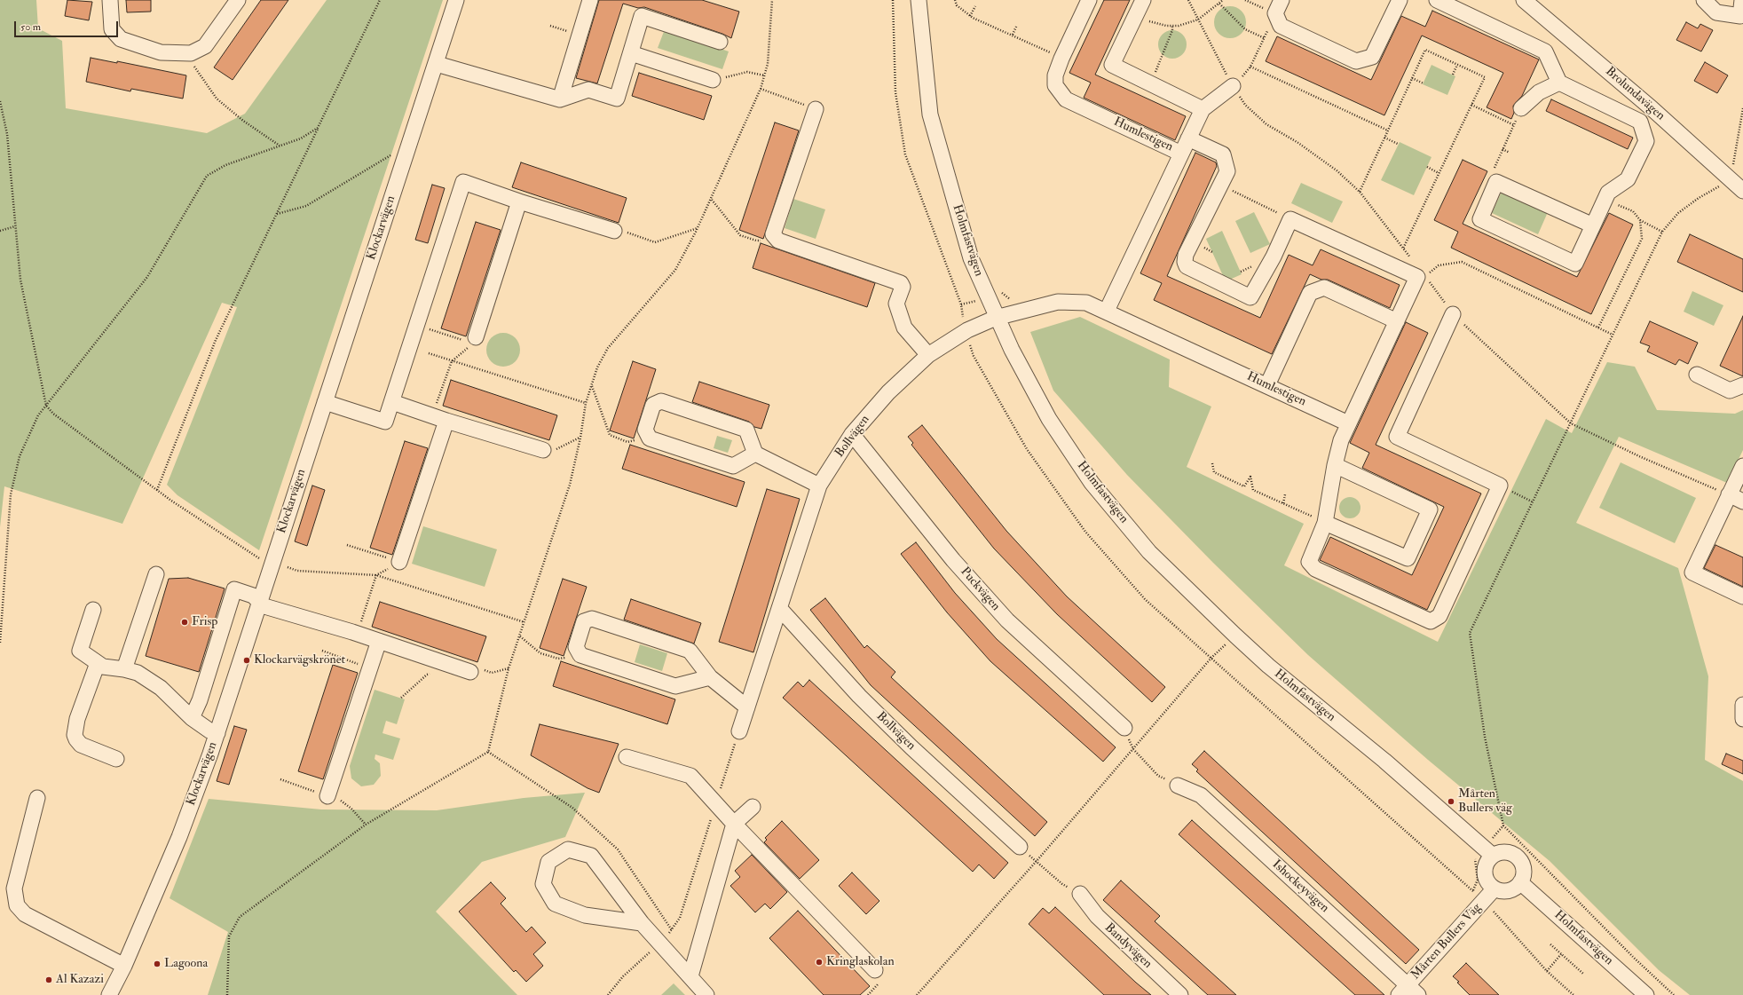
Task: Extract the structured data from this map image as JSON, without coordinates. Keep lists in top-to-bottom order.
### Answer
{
  "streets": {
    "street": [
      "Brolundavägen",
      "Humlestigen",
      "Klockarvägen",
      "Holmfastvägen",
      "Bollvägen",
      "Puckvägen",
      "Ishockeyvägen",
      "Mårten Bullers Väg",
      "Bandyvägen"
    ]
  },
  "crossings": [
    ["Humlestigen", "Holmfastvägen"],
    ["Humlestigen", "Bollvägen"],
    ["Holmfastvägen", "Bollvägen"],
    ["Holmfastvägen", "Mårten Bullers Väg"],
    ["Bollvägen", "Puckvägen"],
    ["Ishockeyvägen", "Mårten Bullers Väg"]
  ],
  "places": [
    "Frisp",
    "Klockarvägskrönet",
    "Mårten Bullers väg",
    "Kringlaskolan",
    "Lagoona",
    "Al Kazazi"
  ],
  "scale_bar": "50 m"
}
